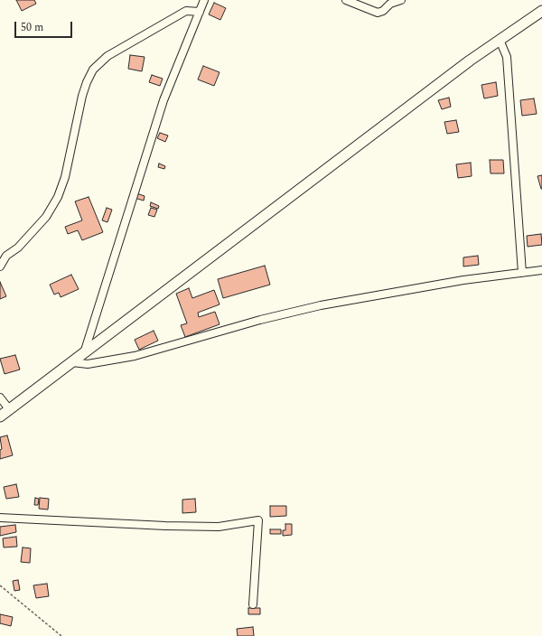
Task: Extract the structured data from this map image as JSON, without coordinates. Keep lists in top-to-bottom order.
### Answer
{
  "scale_bar": "50 m"
}
